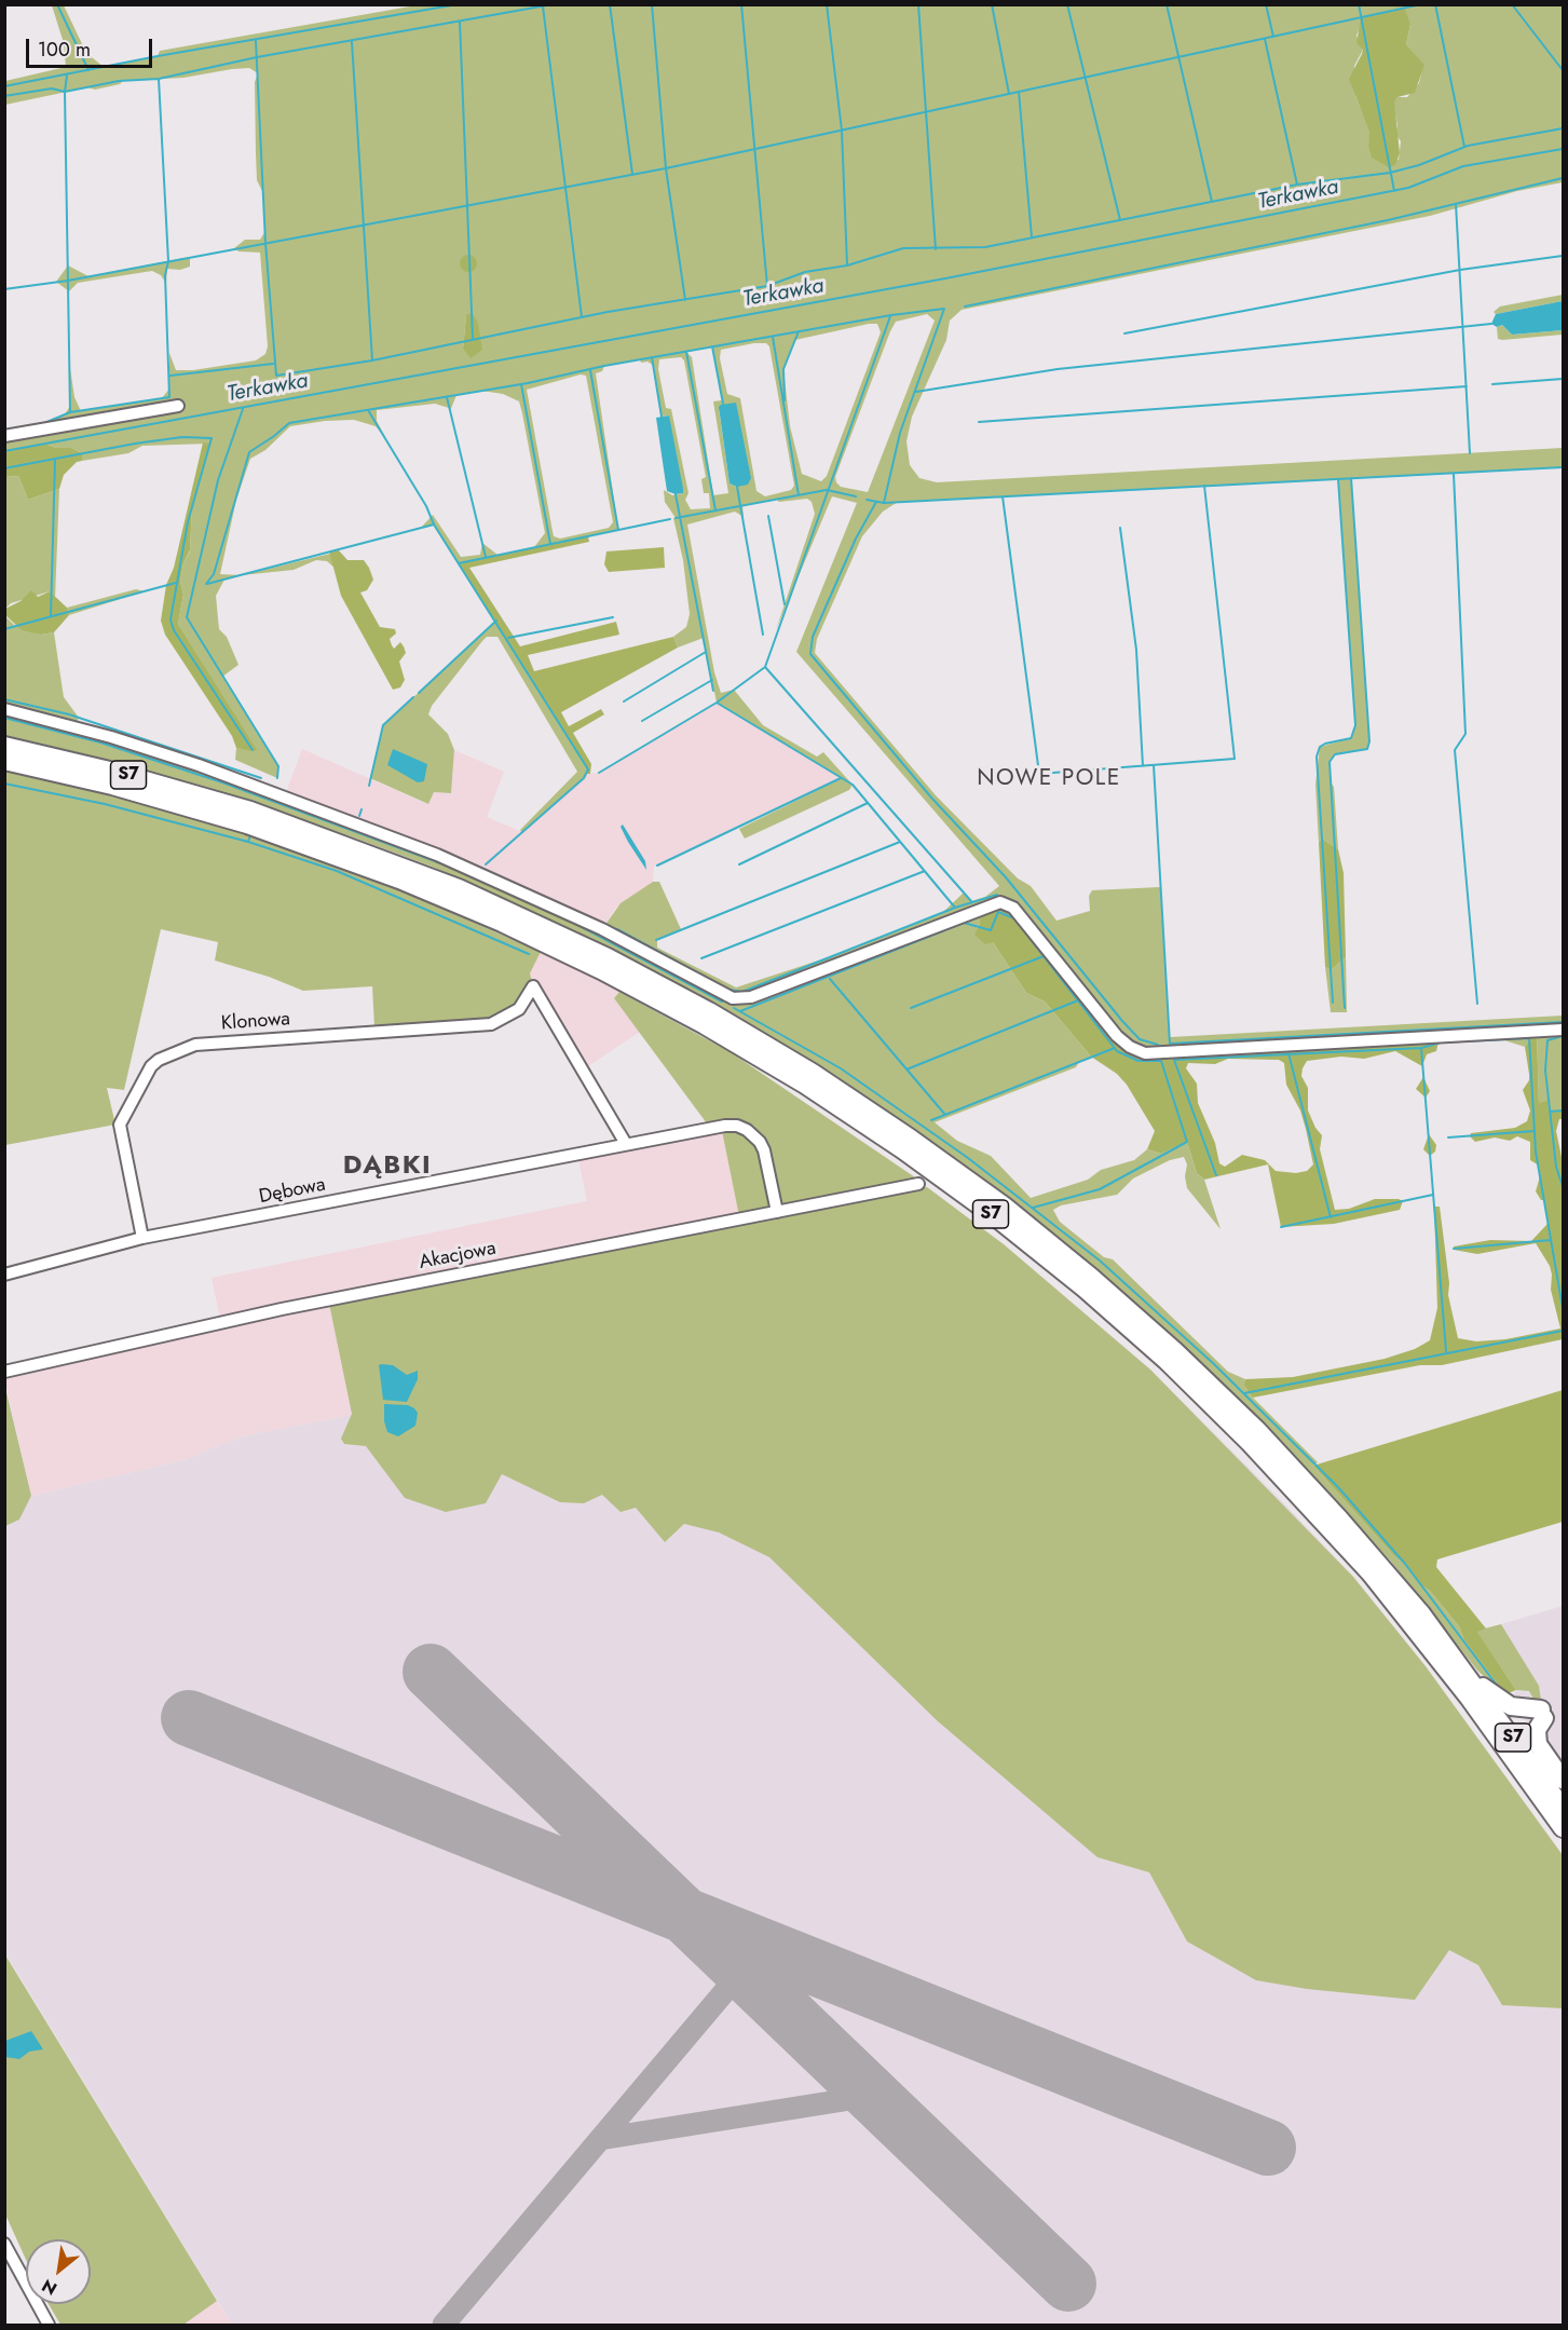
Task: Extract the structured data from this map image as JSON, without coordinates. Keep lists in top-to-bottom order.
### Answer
{
  "streets": {
    "highway": ["S7"],
    "street": ["Klonowa", "Dębowa", "Akacjowa"]
  },
  "crossings": [
    ["Klonowa", "Dębowa"],
    ["Dębowa", "Akacjowa"]
  ],
  "districts": ["NOWE POLE", "DĄBKI"],
  "water": ["Terkawka"],
  "scale_bar": "100 m",
  "north": "bottom left"
}
